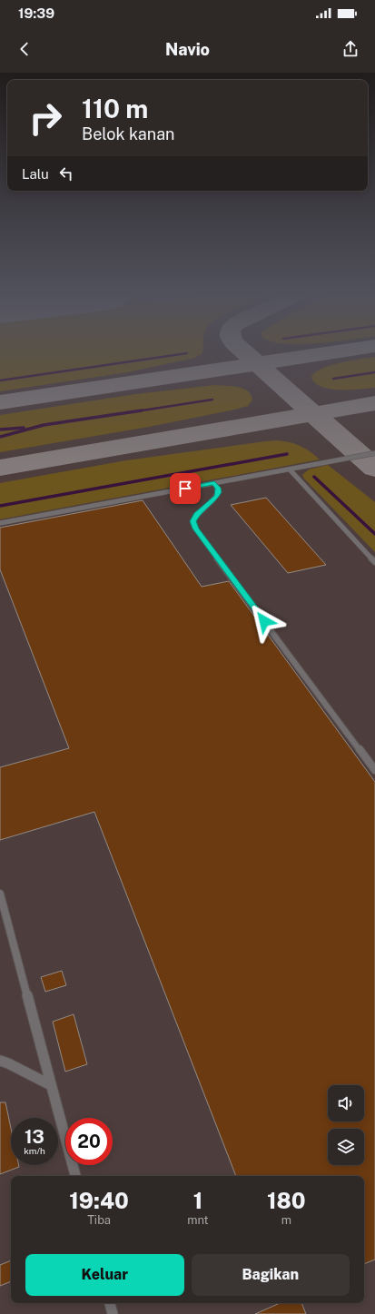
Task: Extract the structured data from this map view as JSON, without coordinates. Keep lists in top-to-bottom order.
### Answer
{
  "page": {
    "status": "19:39",
    "header": "Navio",
    "turn": ["110 m", "Belok kanan"],
    "then": "Lalu",
    "speed": "13 km/h",
    "limit": "20",
    "eta": [
      "19:40",
      "Tiba",
      "1",
      "mnt",
      "180",
      "m"
    ],
    "buttons": ["Keluar", "Bagikan"]
  }
}
